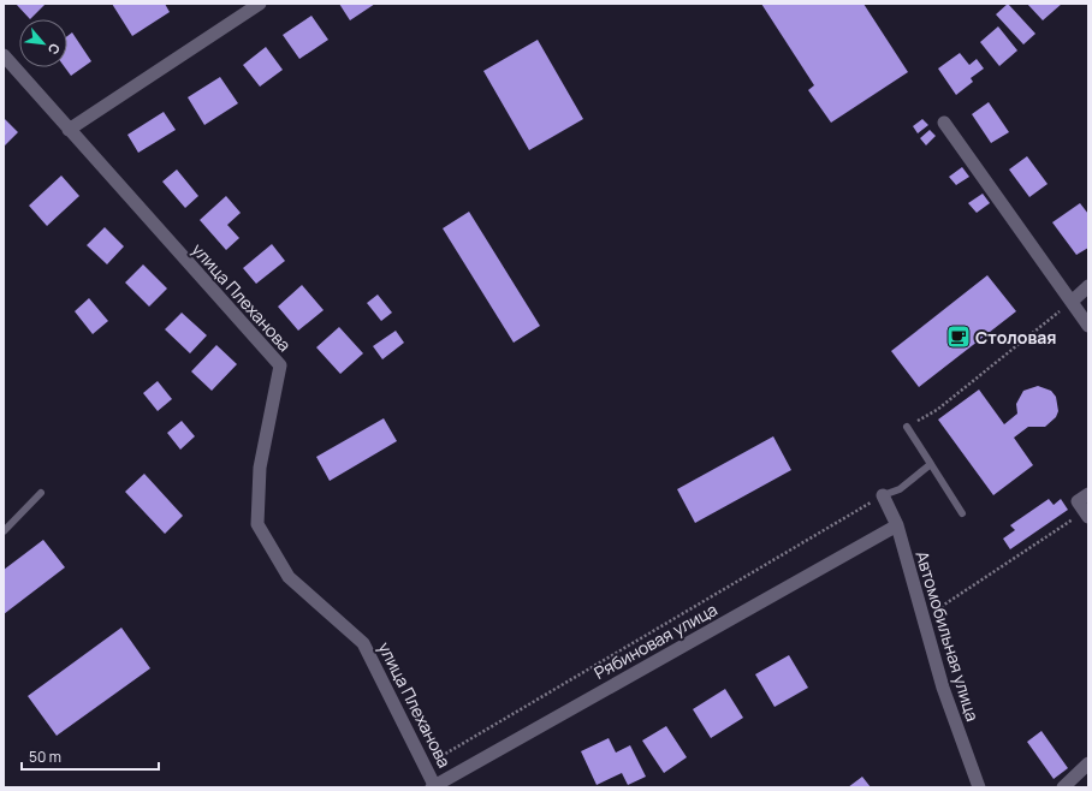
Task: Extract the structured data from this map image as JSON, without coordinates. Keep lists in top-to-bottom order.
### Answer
{
  "streets": {
    "street": ["улица Плеханова", "Автомобильная улица", "Рябиновая улица"]
  },
  "crossings": [
    ["улица Плеханова", "Рябиновая улица"],
    ["Автомобильная улица", "Рябиновая улица"]
  ],
  "places": {
    "cafe": ["Столовая"]
  },
  "scale_bar": "50 m",
  "north": "bottom right"
}
